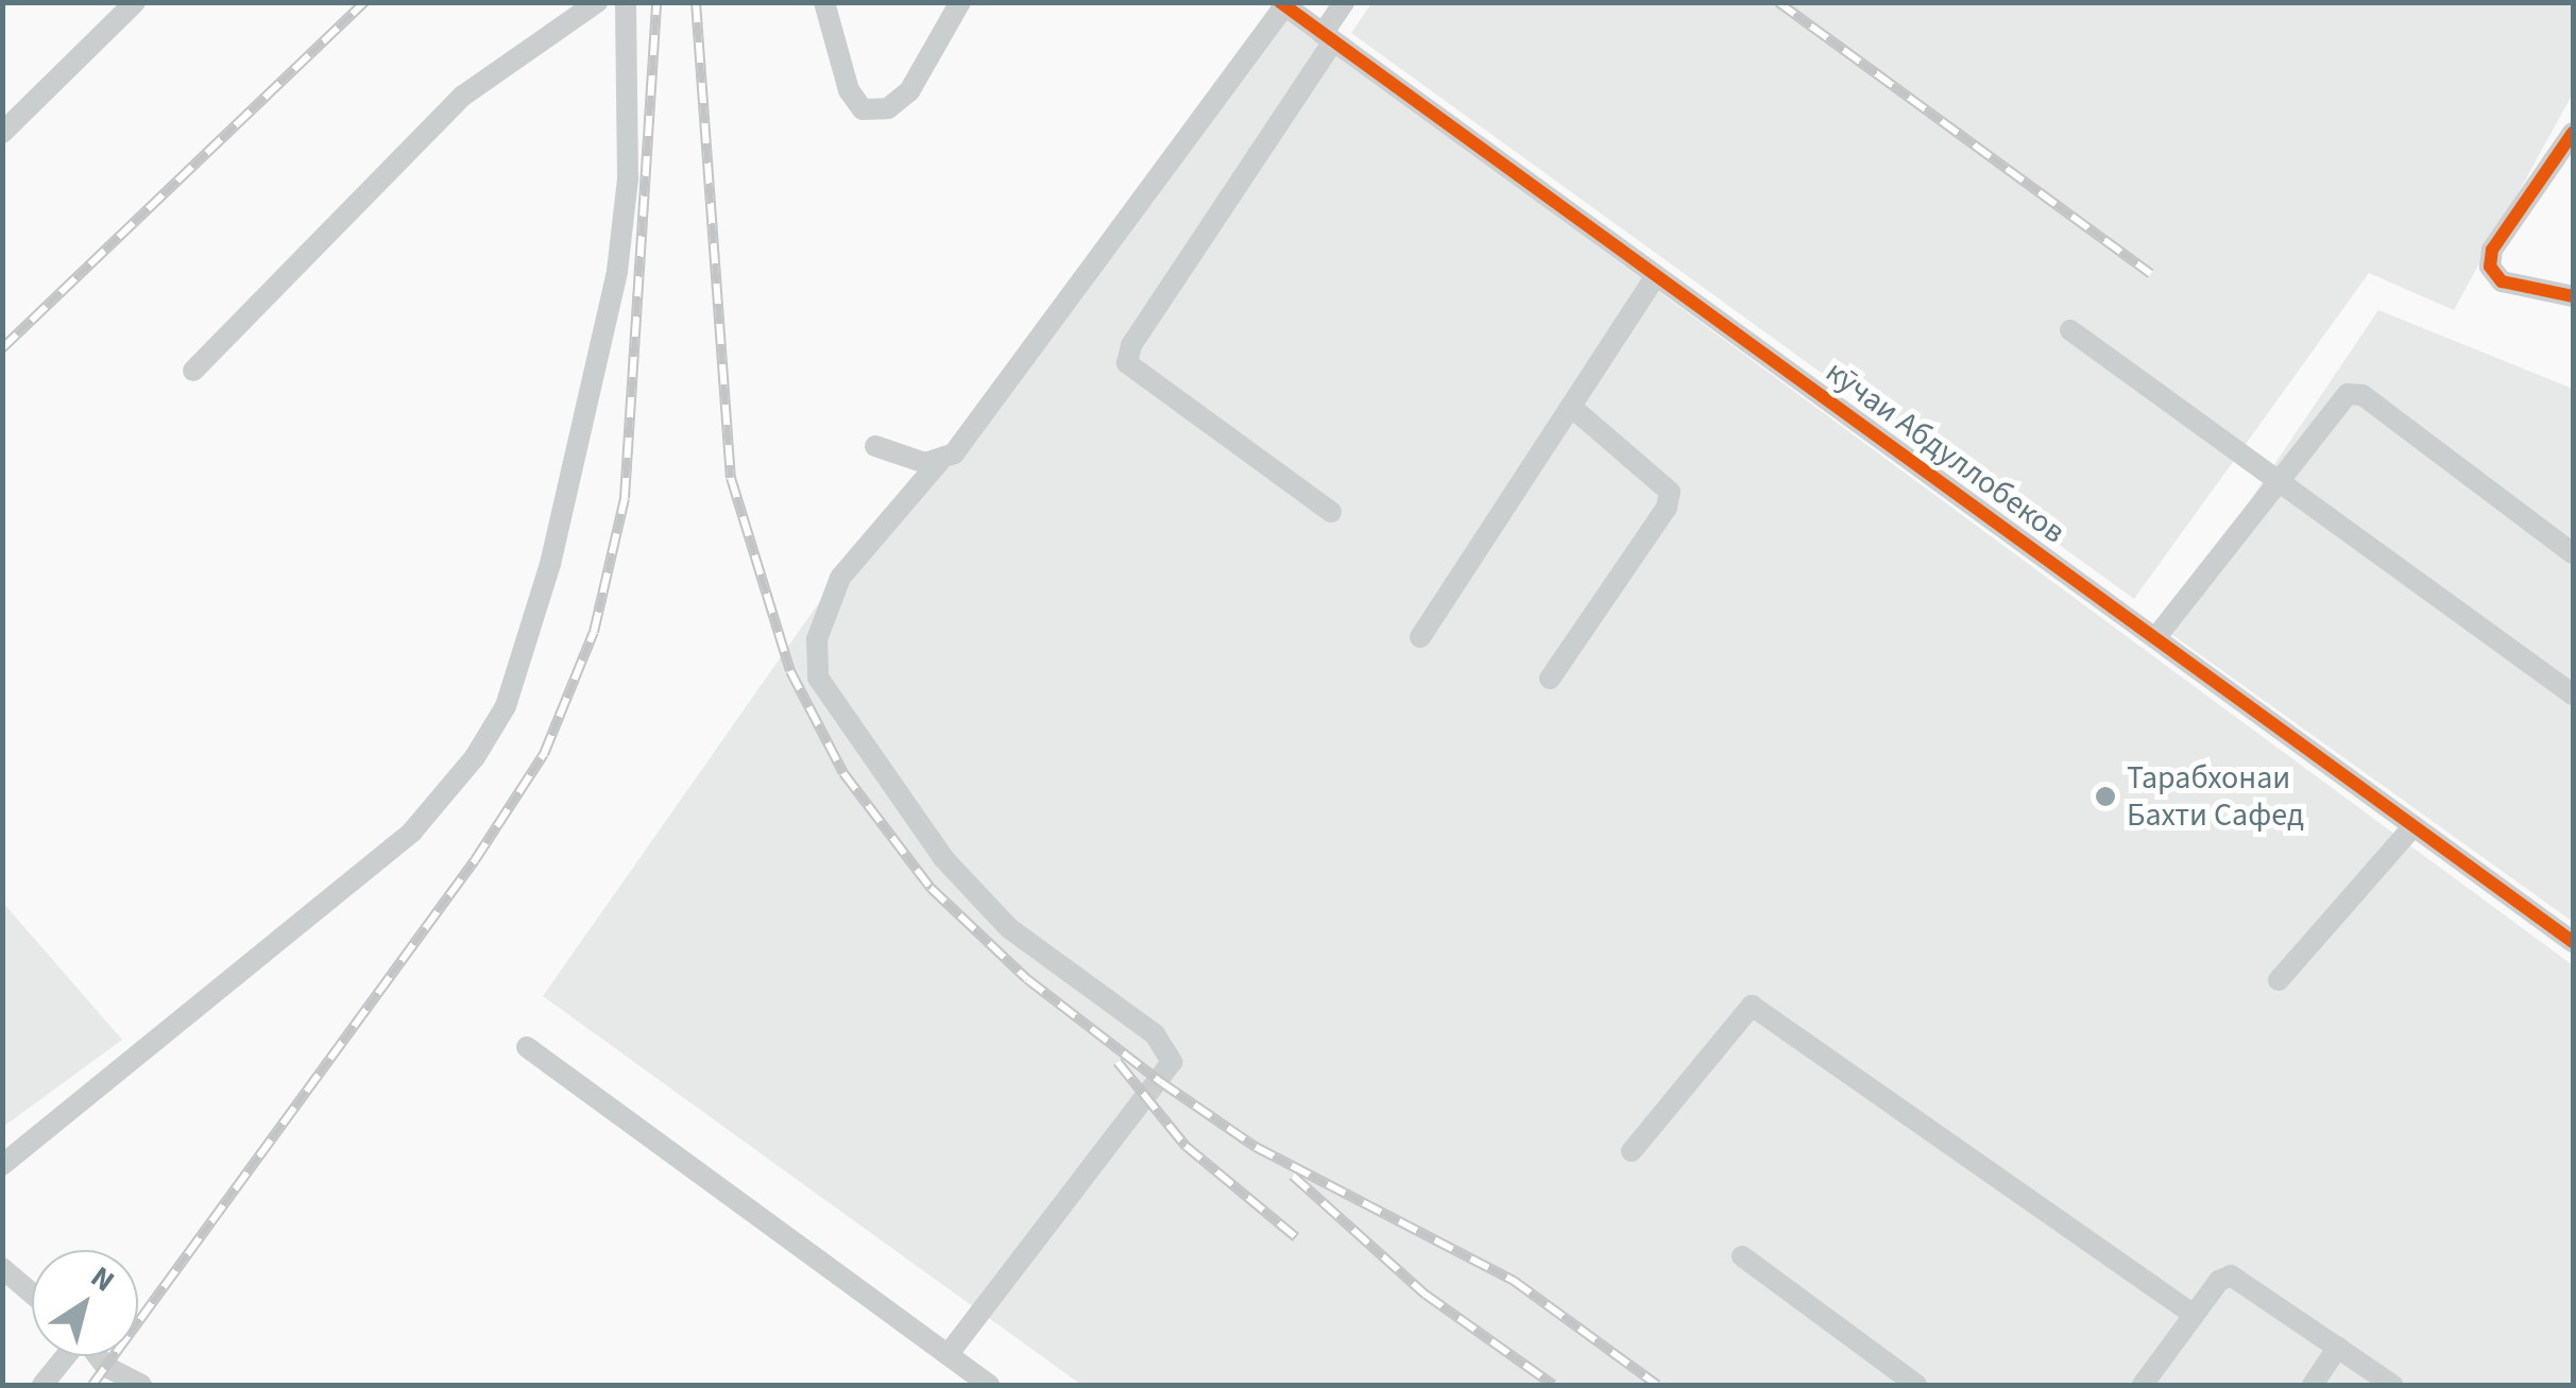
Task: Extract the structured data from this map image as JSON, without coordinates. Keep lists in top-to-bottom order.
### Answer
{
  "streets": {
    "street": ["кӯчаи Абдуллобеков"]
  },
  "places": ["Тарабхонаи Бахти Сафед"],
  "north": "top right"
}
